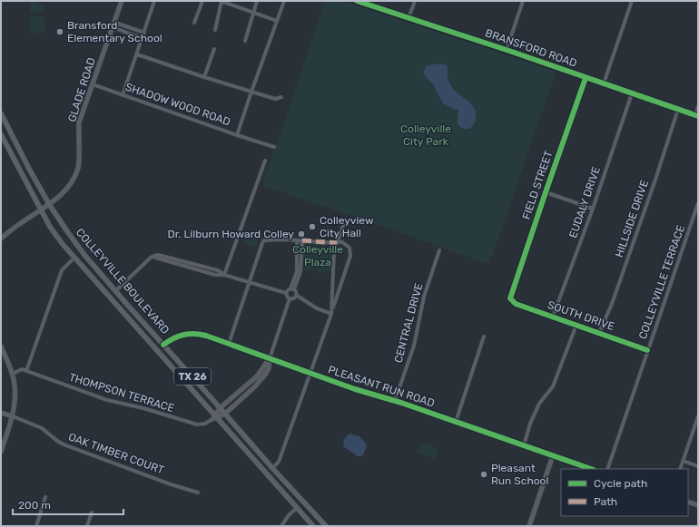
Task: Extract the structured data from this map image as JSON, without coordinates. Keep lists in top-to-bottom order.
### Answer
{
  "streets": {
    "main road": ["COLLEYVILLE BOULEVARD", "TX 26"],
    "street": [
      "BRANSFORD ROAD",
      "GLADE ROAD",
      "SHADOW WOOD ROAD",
      "FIELD STREET",
      "EUDALY DRIVE",
      "HILLSIDE DRIVE",
      "COLLEYVILLE TERRACE",
      "SOUTH DRIVE",
      "CENTRAL DRIVE",
      "PLEASANT RUN ROAD",
      "THOMPSON TERRACE",
      "OAK TIMBER COURT"
    ]
  },
  "crossings": [
    ["BRANSFORD ROAD", "FIELD STREET"],
    ["BRANSFORD ROAD", "EUDALY DRIVE"],
    ["BRANSFORD ROAD", "HILLSIDE DRIVE"],
    ["GLADE ROAD", "SHADOW WOOD ROAD"],
    ["GLADE ROAD", "COLLEYVILLE BOULEVARD"],
    ["FIELD STREET", "SOUTH DRIVE"],
    ["EUDALY DRIVE", "SOUTH DRIVE"],
    ["HILLSIDE DRIVE", "SOUTH DRIVE"],
    ["COLLEYVILLE BOULEVARD", "PLEASANT RUN ROAD"],
    ["COLLEYVILLE BOULEVARD", "THOMPSON TERRACE"],
    ["COLLEYVILLE TERRACE", "SOUTH DRIVE"],
    ["CENTRAL DRIVE", "PLEASANT RUN ROAD"]
  ],
  "parks": ["Colleyville City Park", "Colleyville Plaza"],
  "places": [
    "Bransford Elementary School",
    "Colleyview City Hall",
    "Dr. Lilburn Howard Colley",
    "Pleasant Run School"
  ],
  "legend": ["Cycle path", "Path"],
  "scale_bar": "200 m"
}
